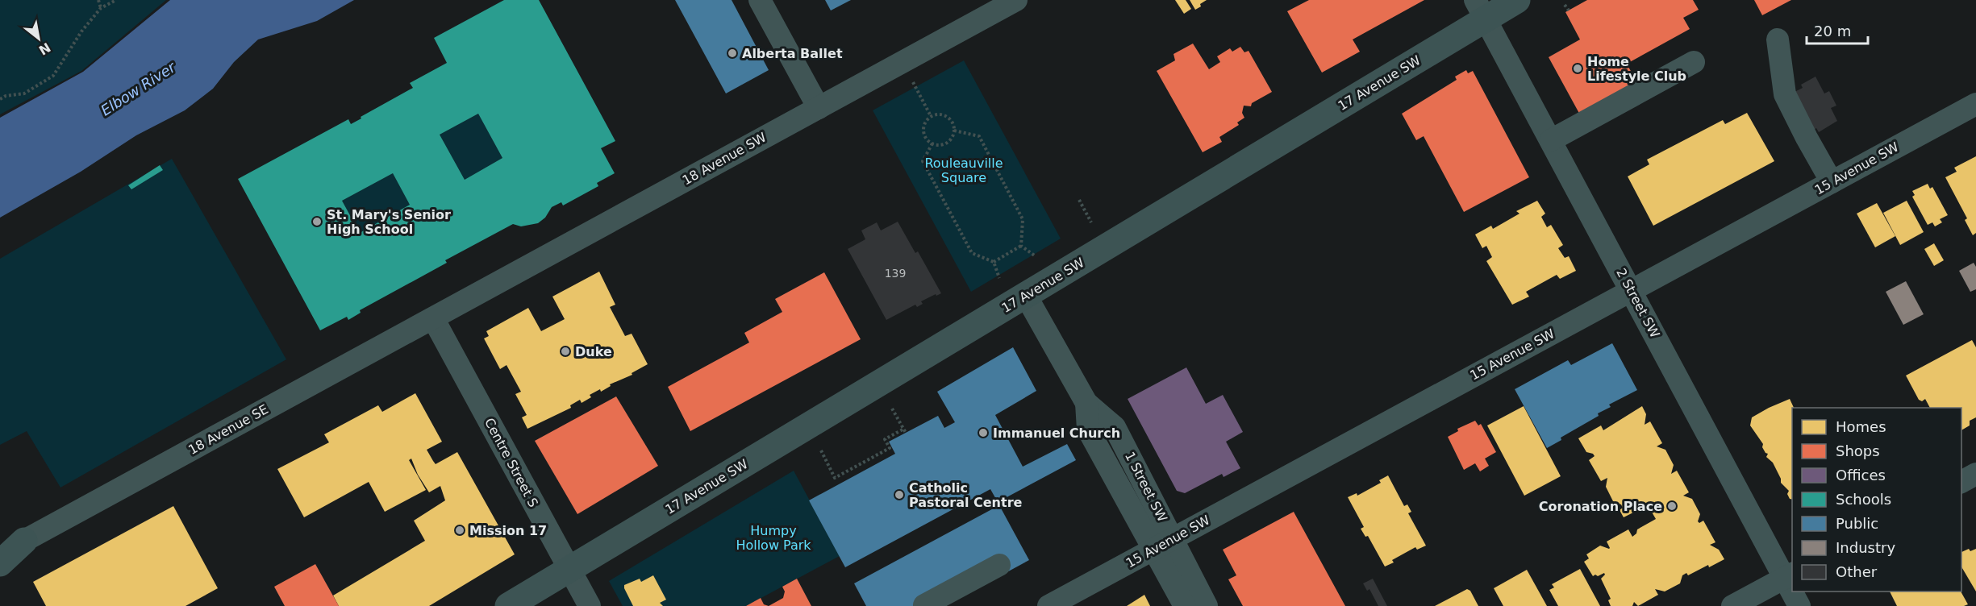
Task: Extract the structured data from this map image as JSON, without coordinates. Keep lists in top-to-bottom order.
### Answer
{
  "streets": {
    "main road": ["17 Avenue SW"],
    "street": [
      "18 Avenue SW",
      "15 Avenue SW",
      "2 Street SW",
      "18 Avenue SE",
      "Centre Street S",
      "1 Street SW"
    ]
  },
  "crossings": [
    ["17 Avenue SW", "2 Street SW"],
    ["17 Avenue SW", "Centre Street S"],
    ["17 Avenue SW", "1 Street SW"],
    ["18 Avenue SW", "18 Avenue SE"],
    ["18 Avenue SW", "Centre Street S"],
    ["15 Avenue SW", "2 Street SW"],
    ["15 Avenue SW", "1 Street SW"],
    ["18 Avenue SE", "Centre Street S"]
  ],
  "water": ["Elbow River"],
  "parks": ["Rouleauville Square", "Humpy Hollow Park"],
  "places": [
    "Alberta Ballet",
    "Home Lifestyle Club",
    "St. Mary's Senior High School",
    "Duke",
    "Immanuel Church",
    "Catholic Pastoral Centre",
    "Coronation Place",
    "Mission 17"
  ],
  "house_numbers": ["139"],
  "legend": [
    "Homes",
    "Shops",
    "Offices",
    "Schools",
    "Public",
    "Industry",
    "Other"
  ],
  "scale_bar": "20 m",
  "north": "bottom right"
}
